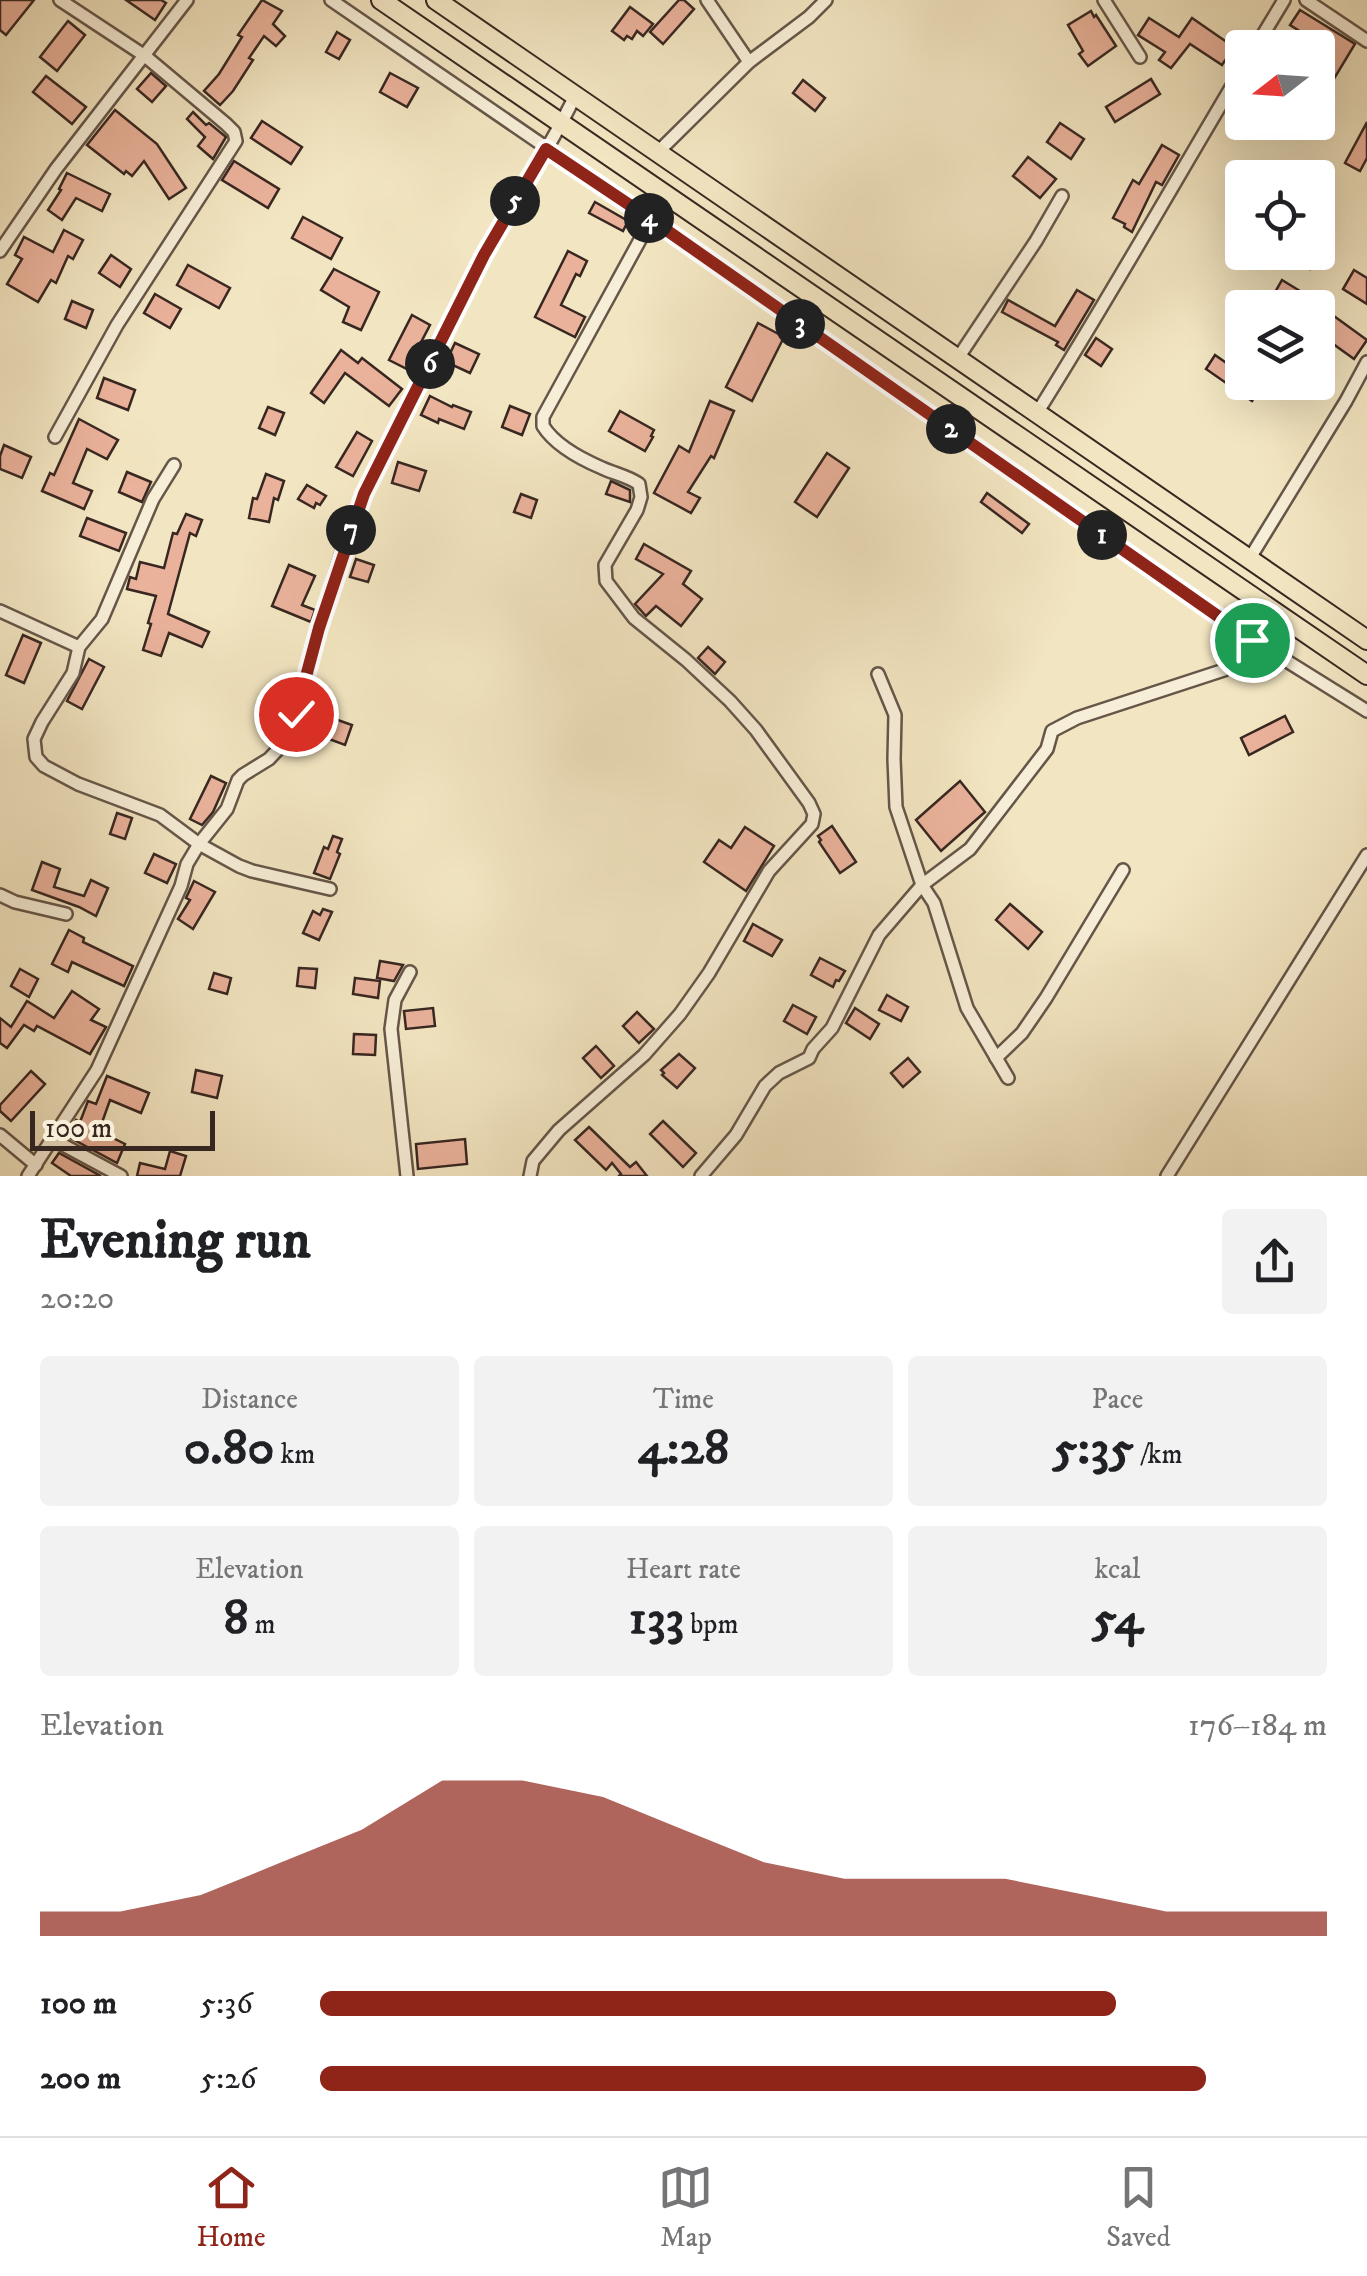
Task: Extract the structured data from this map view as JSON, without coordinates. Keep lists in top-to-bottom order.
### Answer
{
  "scale_bar": "100 m",
  "north": "left",
  "page": {
    "pins": [
      "5",
      "4",
      "3",
      "6",
      "2",
      "7",
      "1"
    ],
    "scale": "100 m",
    "heading": ["Evening run", "20:20"],
    "stats": [
      ["Distance", "0.80 km"],
      ["Time", "4:28"],
      ["Pace", "5:35 /km"],
      ["Elevation", "8 m"],
      ["Heart rate", "133 bpm"],
      ["kcal", "54"]
    ],
    "chart": ["Elevation", "176–184 m"],
    "list": [
      {
        "name": "100 m",
        "note": "5:36"
      },
      {
        "name": "200 m",
        "note": "5:26"
      }
    ],
    "tabs": ["Home", "Map", "Saved"]
  }
}
